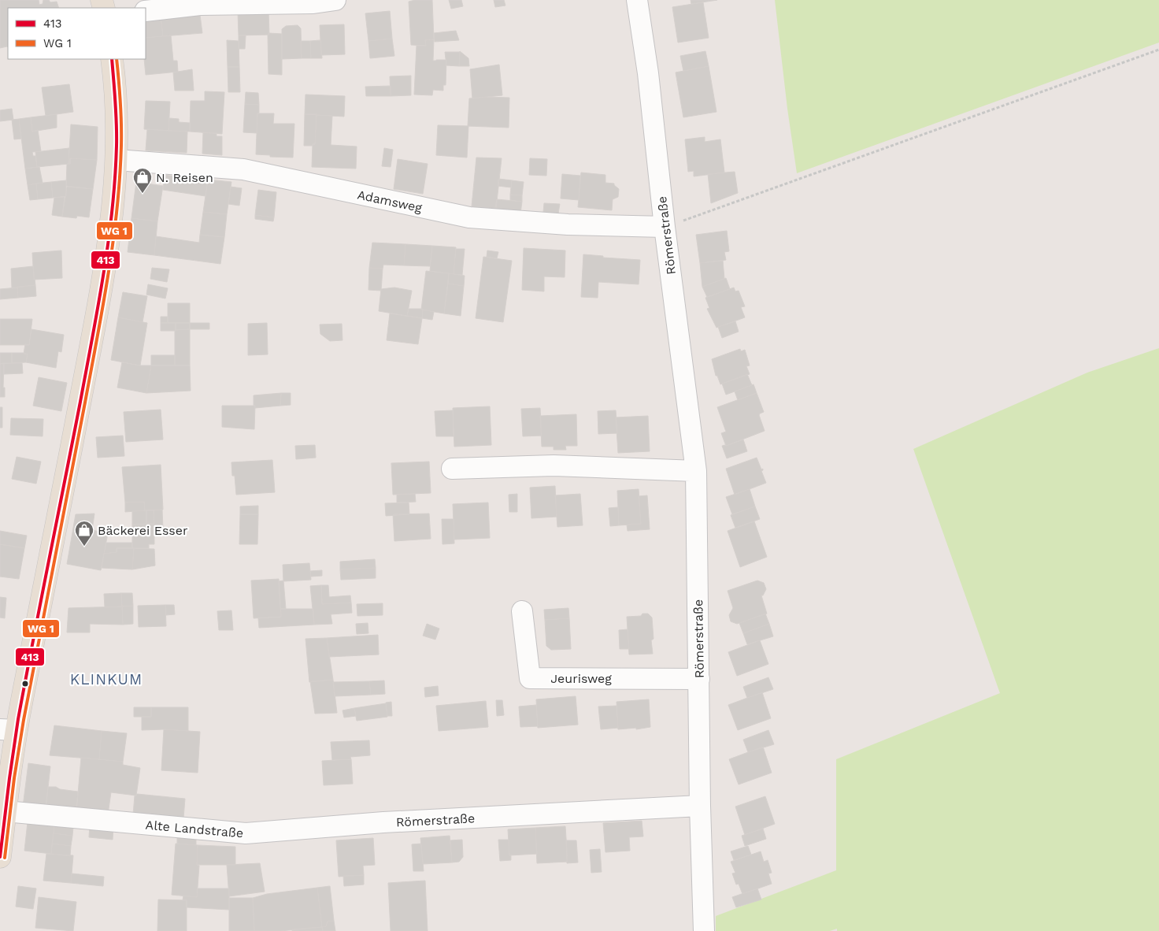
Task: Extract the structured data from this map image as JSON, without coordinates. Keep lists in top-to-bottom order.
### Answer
{
  "streets": {
    "street": [
      "Adamsweg",
      "Römerstraße",
      "Jeurisweg",
      "Alte Landstraße"
    ]
  },
  "crossings": [
    ["Adamsweg", "Römerstraße"],
    ["Römerstraße", "Jeurisweg"],
    ["Römerstraße", "Alte Landstraße"]
  ],
  "districts": ["KLINKUM"],
  "places": {
    "shop": ["N. Reisen", "Bäckerei Esser"]
  },
  "lines": ["transit line 413"],
  "legend": ["413", "WG 1"]
}
